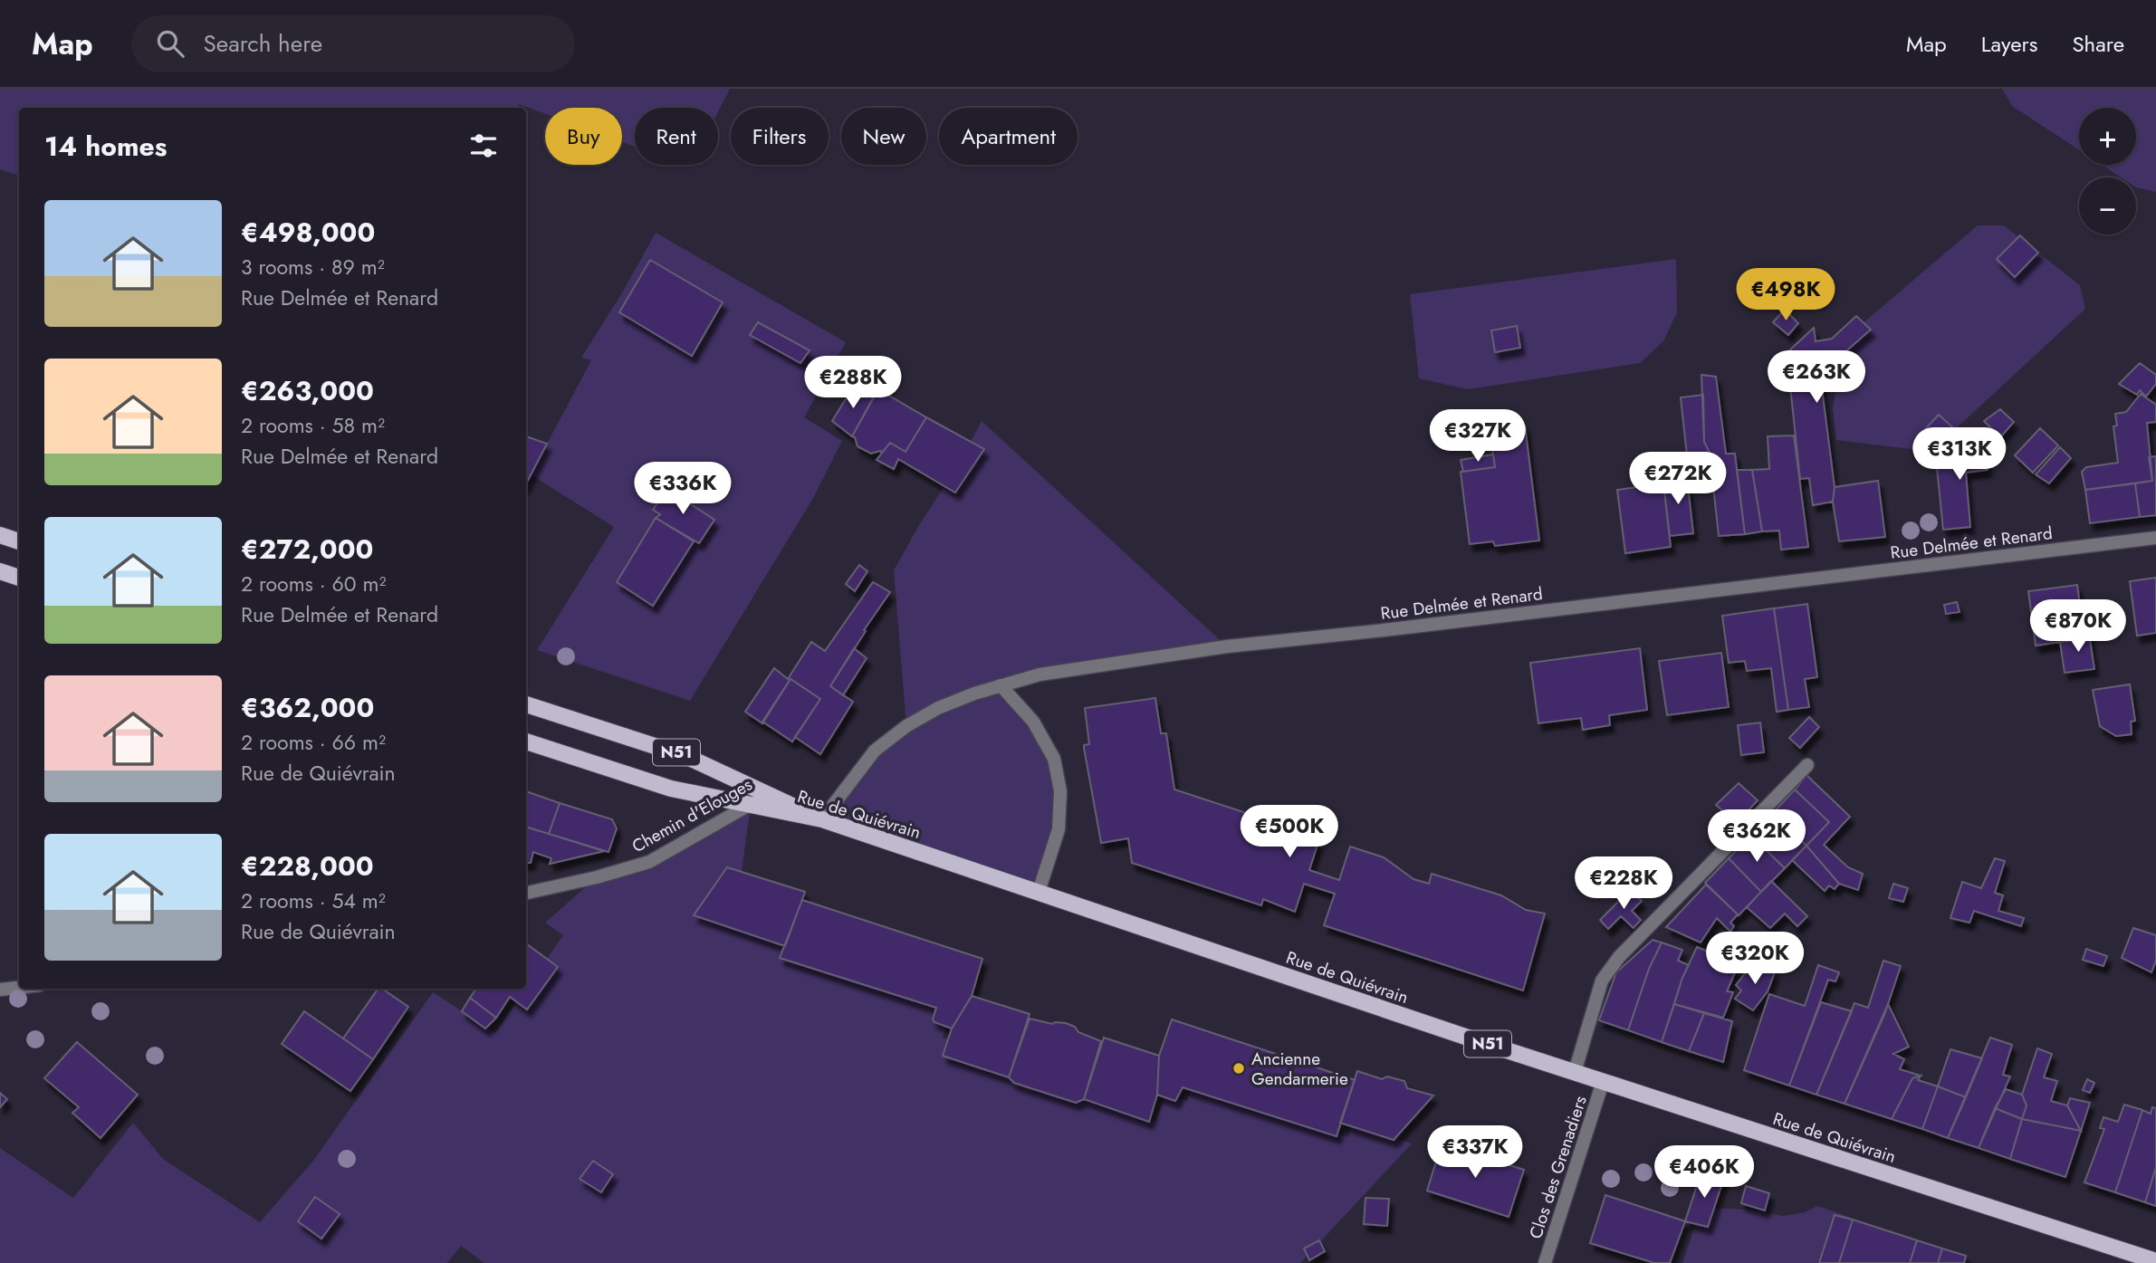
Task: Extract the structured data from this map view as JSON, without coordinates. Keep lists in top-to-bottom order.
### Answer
{
  "streets": {
    "main road": ["N51", "Rue de Quiévrain"],
    "street": ["Rue Delmée et Renard", "Chemin d'Elouges", "Clos des Grenadiers"]
  },
  "crossings": [
    ["Rue Delmée et Renard", "N51"],
    ["Rue Delmée et Renard", "Rue de Quiévrain"],
    ["N51", "Rue de Quiévrain"],
    ["N51", "Chemin d'Elouges"],
    ["Rue de Quiévrain", "Chemin d'Elouges"],
    ["Rue de Quiévrain", "Clos des Grenadiers"]
  ],
  "places": ["Ancienne Gendarmerie"],
  "page": {
    "header": "Map",
    "search": "Search here",
    "nav": ["Map", "Layers", "Share"],
    "map_buttons": ["+", "−"],
    "chip": [
      "Buy",
      "Rent",
      "Filters",
      "New",
      "Apartment"
    ],
    "heading": "14 homes",
    "list": [
      {
        "name": "€498,000",
        "note": "3 rooms · 89 m² · Rue Delmée et Renard"
      },
      {
        "name": "€263,000",
        "note": "2 rooms · 58 m² · Rue Delmée et Renard"
      },
      {
        "name": "€272,000",
        "note": "2 rooms · 60 m² · Rue Delmée et Renard"
      },
      {
        "name": "€362,000",
        "note": "2 rooms · 66 m² · Rue de Quiévrain"
      },
      {
        "name": "€228,000",
        "note": "2 rooms · 54 m² · Rue de Quiévrain"
      }
    ],
    "price": [
      "€498K",
      "€263K",
      "€288K",
      "€327K",
      "€313K",
      "€272K",
      "€336K",
      "€870K",
      "€500K",
      "€362K",
      "€228K",
      "€320K",
      "€337K",
      "€406K"
    ]
  }
}
